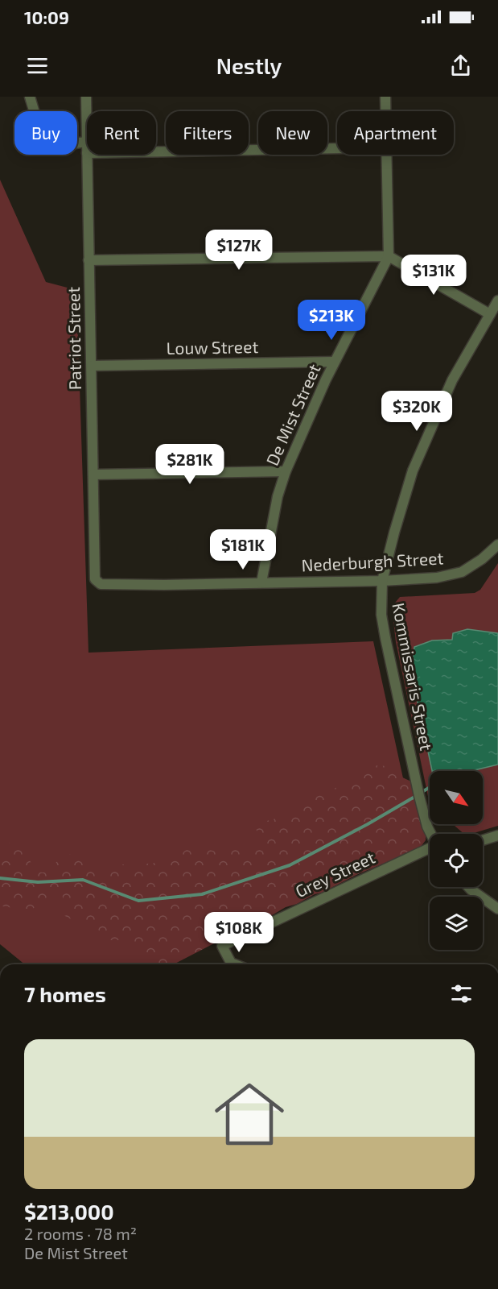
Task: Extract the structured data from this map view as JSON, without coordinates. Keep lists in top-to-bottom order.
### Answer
{
  "streets": {
    "street": [
      "Patriot Street",
      "Louw Street",
      "De Mist Street",
      "Nederburgh Street",
      "Kommissaris Street",
      "Grey Street"
    ]
  },
  "crossings": [
    ["Patriot Street", "Louw Street"],
    ["Patriot Street", "Nederburgh Street"],
    ["Louw Street", "De Mist Street"],
    ["De Mist Street", "Nederburgh Street"],
    ["Nederburgh Street", "Kommissaris Street"]
  ],
  "north": "bottom right",
  "page": {
    "status": "10:09",
    "header": "Nestly",
    "chip": [
      "Buy",
      "Rent",
      "Filters",
      "New",
      "Apartment"
    ],
    "price": [
      "$127K",
      "$131K",
      "$213K",
      "$320K",
      "$281K",
      "$181K",
      "$108K"
    ],
    "heading": "7 homes",
    "list": [
      {
        "name": "$213,000",
        "note": "2 rooms · 78 m² · De Mist Street"
      }
    ]
  }
}
